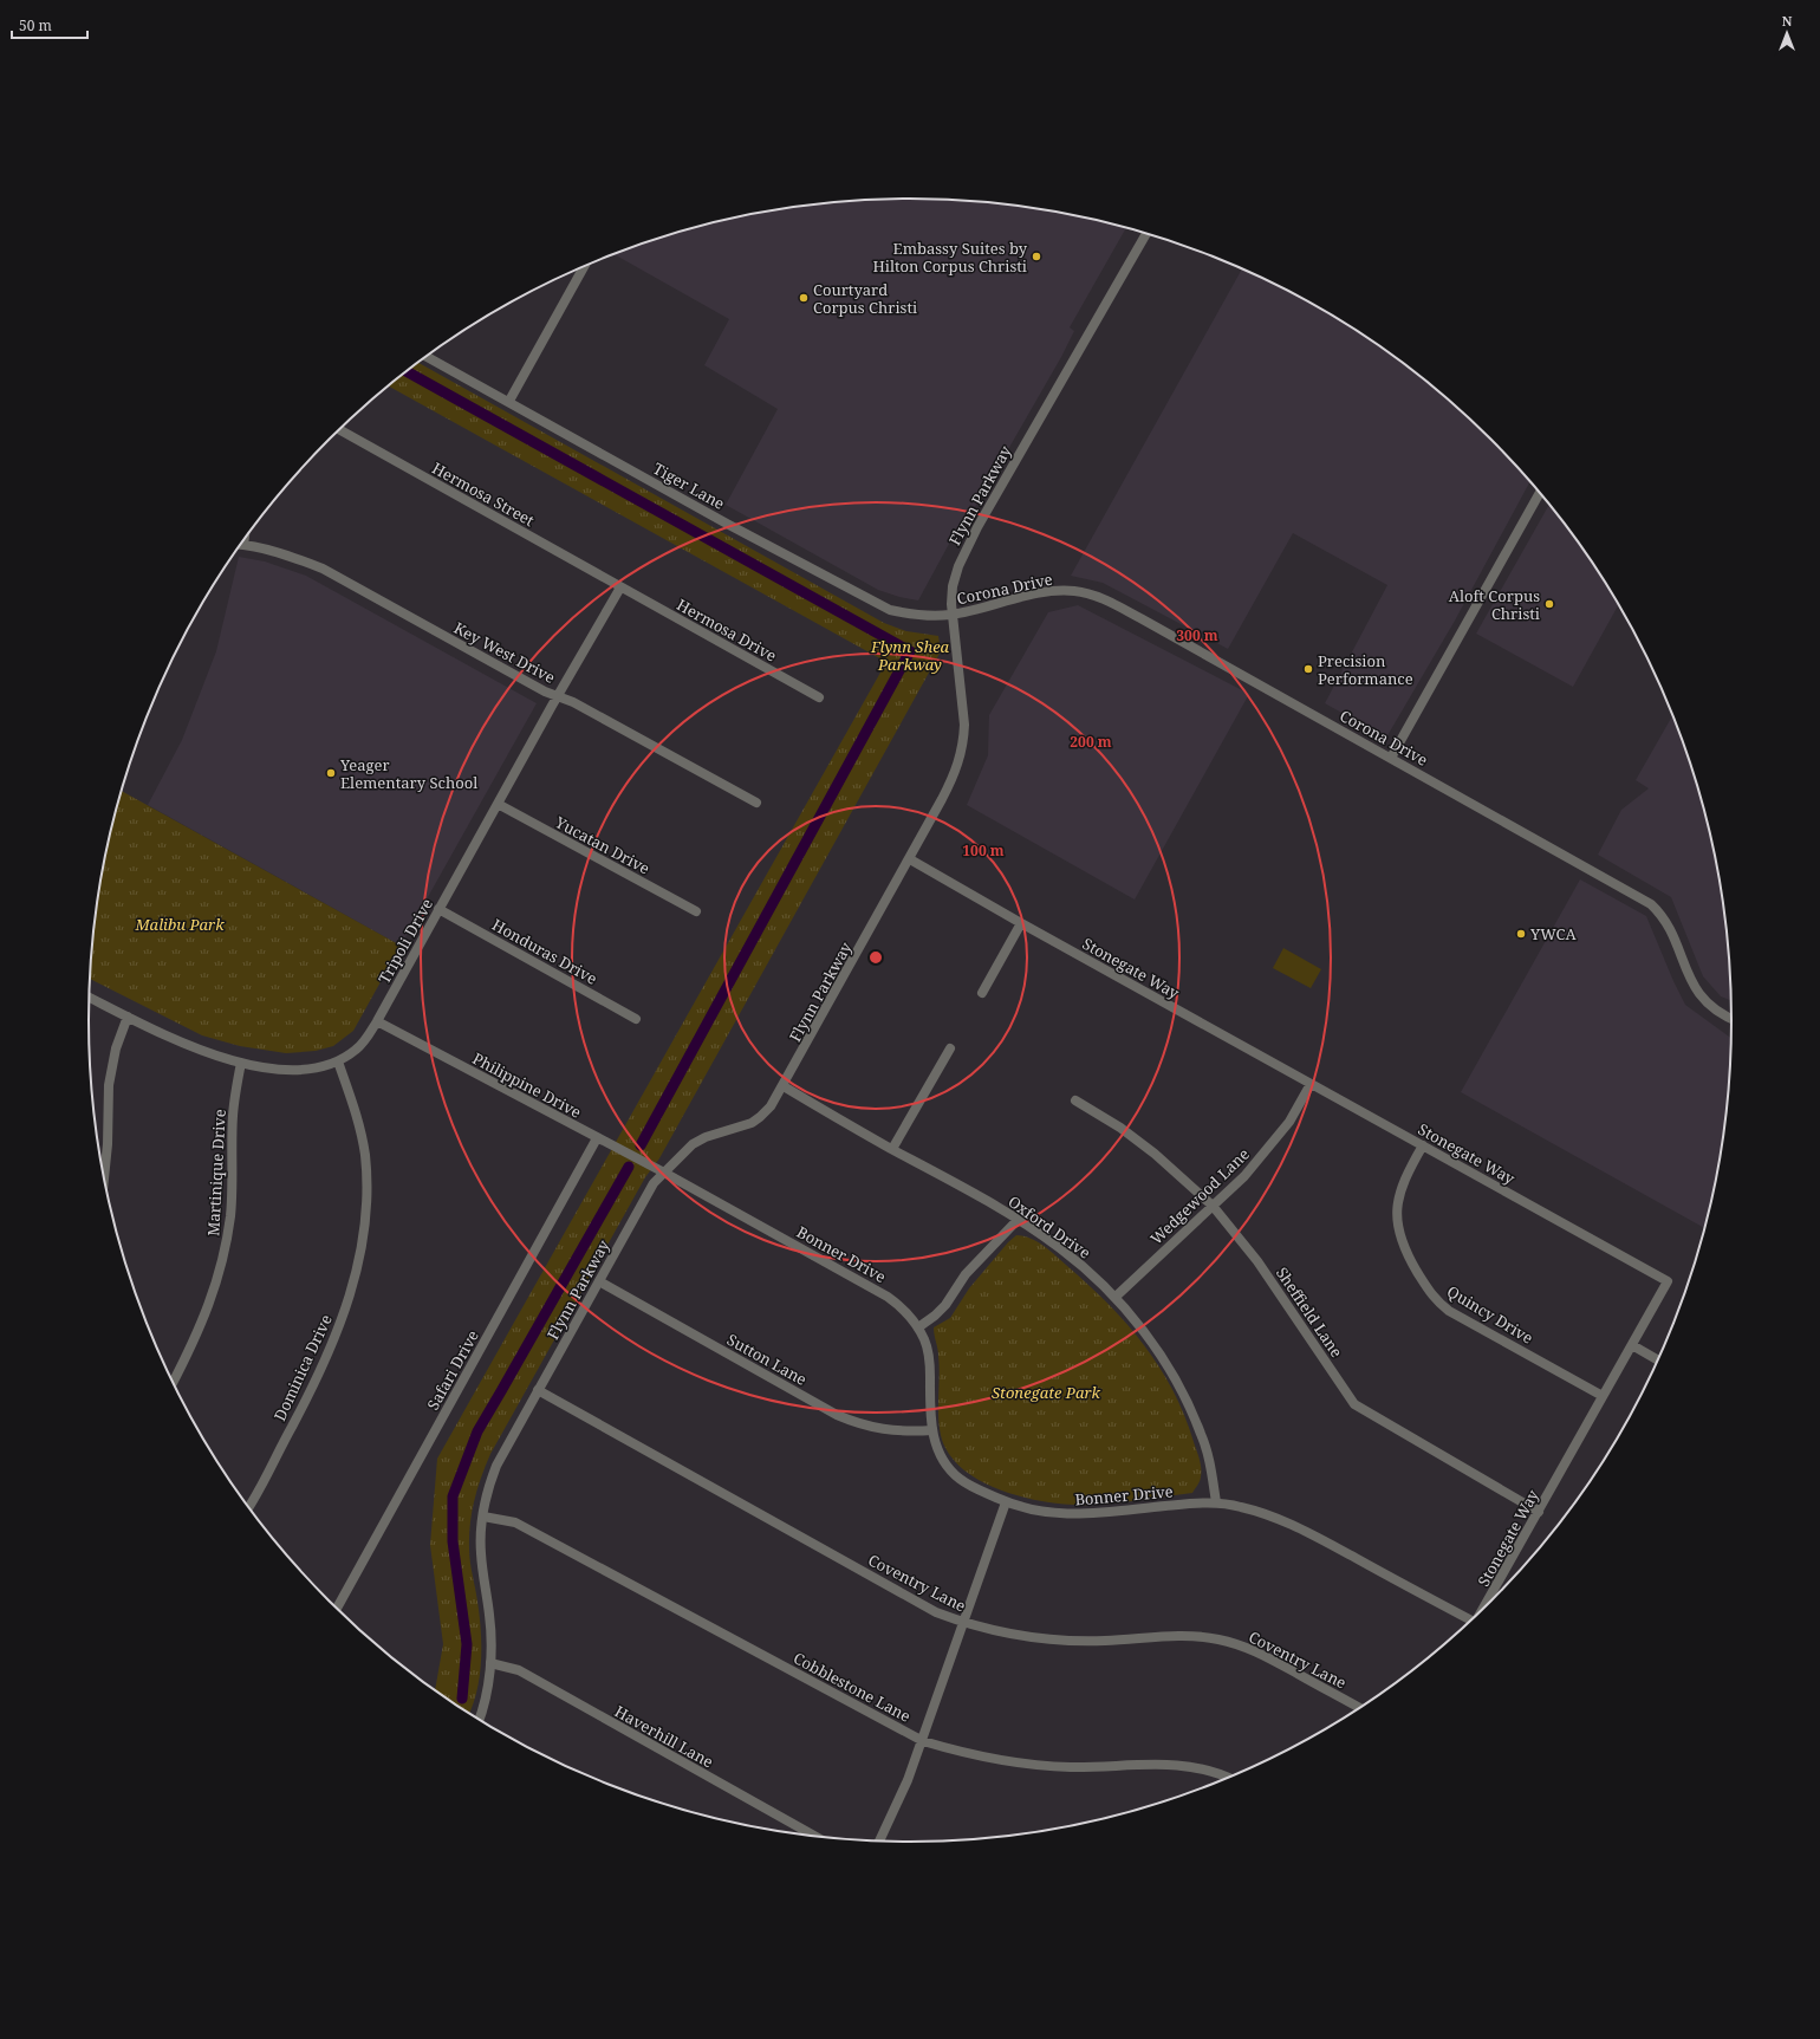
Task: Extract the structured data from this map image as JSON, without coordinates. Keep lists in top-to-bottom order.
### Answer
{
  "streets": {
    "street": [
      "Tiger Lane",
      "Hermosa Street",
      "Flynn Parkway",
      "Corona Drive",
      "Hermosa Drive",
      "Key West Drive",
      "Yucatan Drive",
      "Tripoli Drive",
      "Honduras Drive",
      "Stonegate Way",
      "Philippine Drive",
      "Martinique Drive",
      "Wedgewood Lane",
      "Oxford Drive",
      "Bonner Drive",
      "Sheffield Lane",
      "Quincy Drive",
      "Sutton Lane",
      "Dominica Drive",
      "Safari Drive",
      "Coventry Lane",
      "Cobblestone Lane",
      "Haverhill Lane"
    ]
  },
  "crossings": [
    ["Tiger Lane", "Flynn Parkway"],
    ["Tiger Lane", "Corona Drive"],
    ["Hermosa Street", "Hermosa Drive"],
    ["Hermosa Street", "Tripoli Drive"],
    ["Flynn Parkway", "Corona Drive"],
    ["Flynn Parkway", "Stonegate Way"],
    ["Flynn Parkway", "Philippine Drive"],
    ["Flynn Parkway", "Oxford Drive"],
    ["Flynn Parkway", "Bonner Drive"],
    ["Flynn Parkway", "Sutton Lane"],
    ["Flynn Parkway", "Coventry Lane"],
    ["Flynn Parkway", "Cobblestone Lane"],
    ["Flynn Parkway", "Haverhill Lane"],
    ["Hermosa Drive", "Tripoli Drive"],
    ["Key West Drive", "Tripoli Drive"],
    ["Yucatan Drive", "Tripoli Drive"],
    ["Tripoli Drive", "Honduras Drive"],
    ["Tripoli Drive", "Philippine Drive"],
    ["Tripoli Drive", "Martinique Drive"],
    ["Tripoli Drive", "Dominica Drive"],
    ["Stonegate Way", "Wedgewood Lane"],
    ["Stonegate Way", "Sheffield Lane"],
    ["Stonegate Way", "Quincy Drive"],
    ["Philippine Drive", "Bonner Drive"],
    ["Philippine Drive", "Safari Drive"],
    ["Wedgewood Lane", "Oxford Drive"],
    ["Wedgewood Lane", "Sheffield Lane"],
    ["Oxford Drive", "Bonner Drive"],
    ["Bonner Drive", "Sutton Lane"]
  ],
  "parks": ["Flynn Shea Parkway", "Malibu Park", "Stonegate Park"],
  "places": [
    "Embassy Suites by Hilton Corpus Christi",
    "Courtyard Corpus Christi",
    "Aloft Corpus Christi",
    "Precision Performance",
    "Yeager Elementary School",
    "YWCA"
  ],
  "scale_bar": "50 m",
  "north": "top",
  "rings": ["300 m", "200 m", "100 m"]
}
